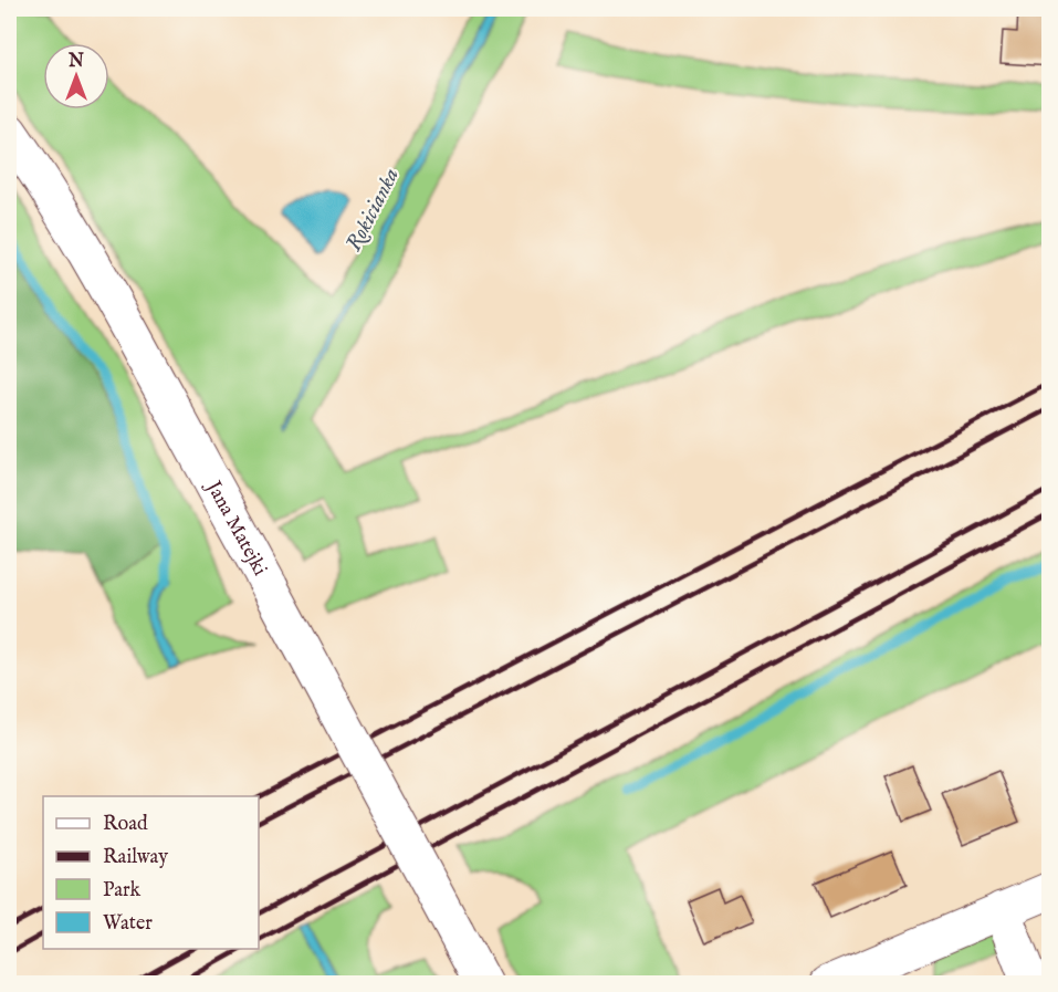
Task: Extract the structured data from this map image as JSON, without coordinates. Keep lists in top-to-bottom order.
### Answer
{
  "streets": {
    "street": ["Jana Matejki"]
  },
  "water": ["Rokicianka"],
  "legend": [
    "Road",
    "Railway",
    "Park",
    "Water"
  ],
  "north": "top"
}
